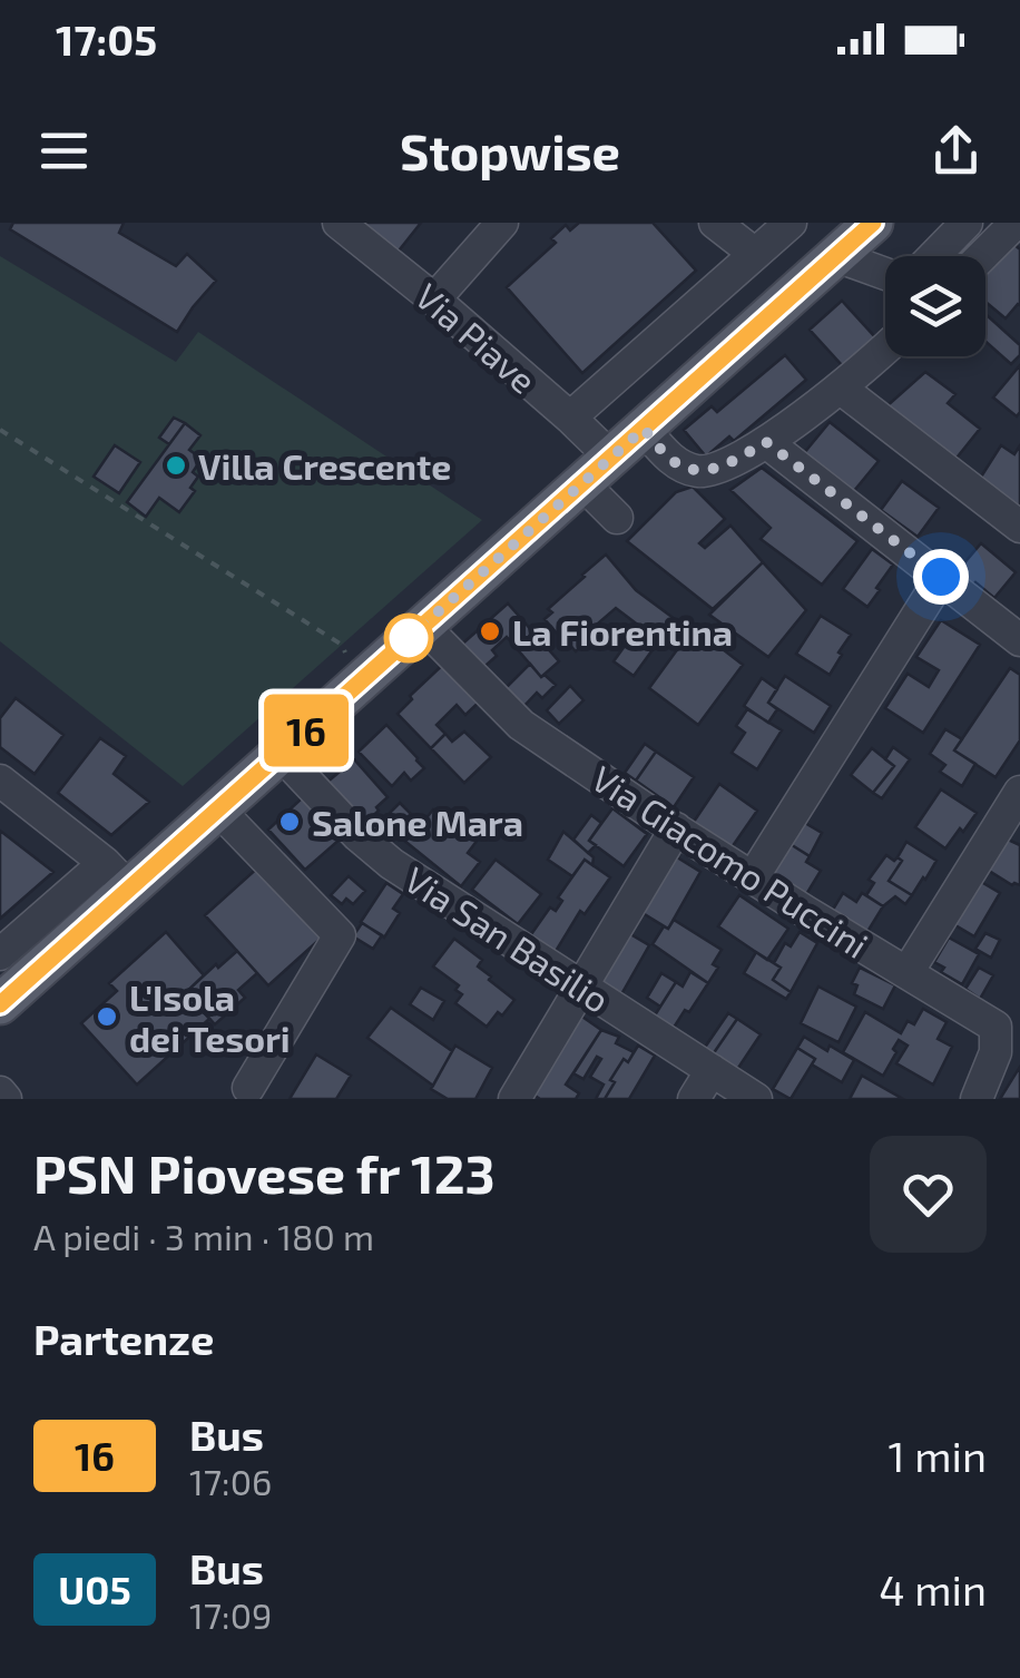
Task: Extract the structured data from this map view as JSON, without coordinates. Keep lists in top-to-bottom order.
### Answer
{
  "streets": {
    "street": ["Via Piave", "Via Giacomo Puccini", "Via San Basilio"]
  },
  "places": [
    "Villa Crescente",
    "La Fiorentina",
    "Salone Mara",
    "L'Isola dei Tesori"
  ],
  "lines": ["bus line 16"],
  "page": {
    "status": "17:05",
    "header": "Stopwise",
    "on_map": "16",
    "heading": [
      ["PSN Piovese fr 123", "A piedi · 3 min · 180 m"],
      "Partenze"
    ],
    "list": [
      {
        "mark": "16",
        "name": "Bus",
        "note": "17:06",
        "value": "1 min"
      },
      {
        "mark": "U05",
        "name": "Bus",
        "note": "17:09",
        "value": "4 min"
      }
    ]
  }
}
